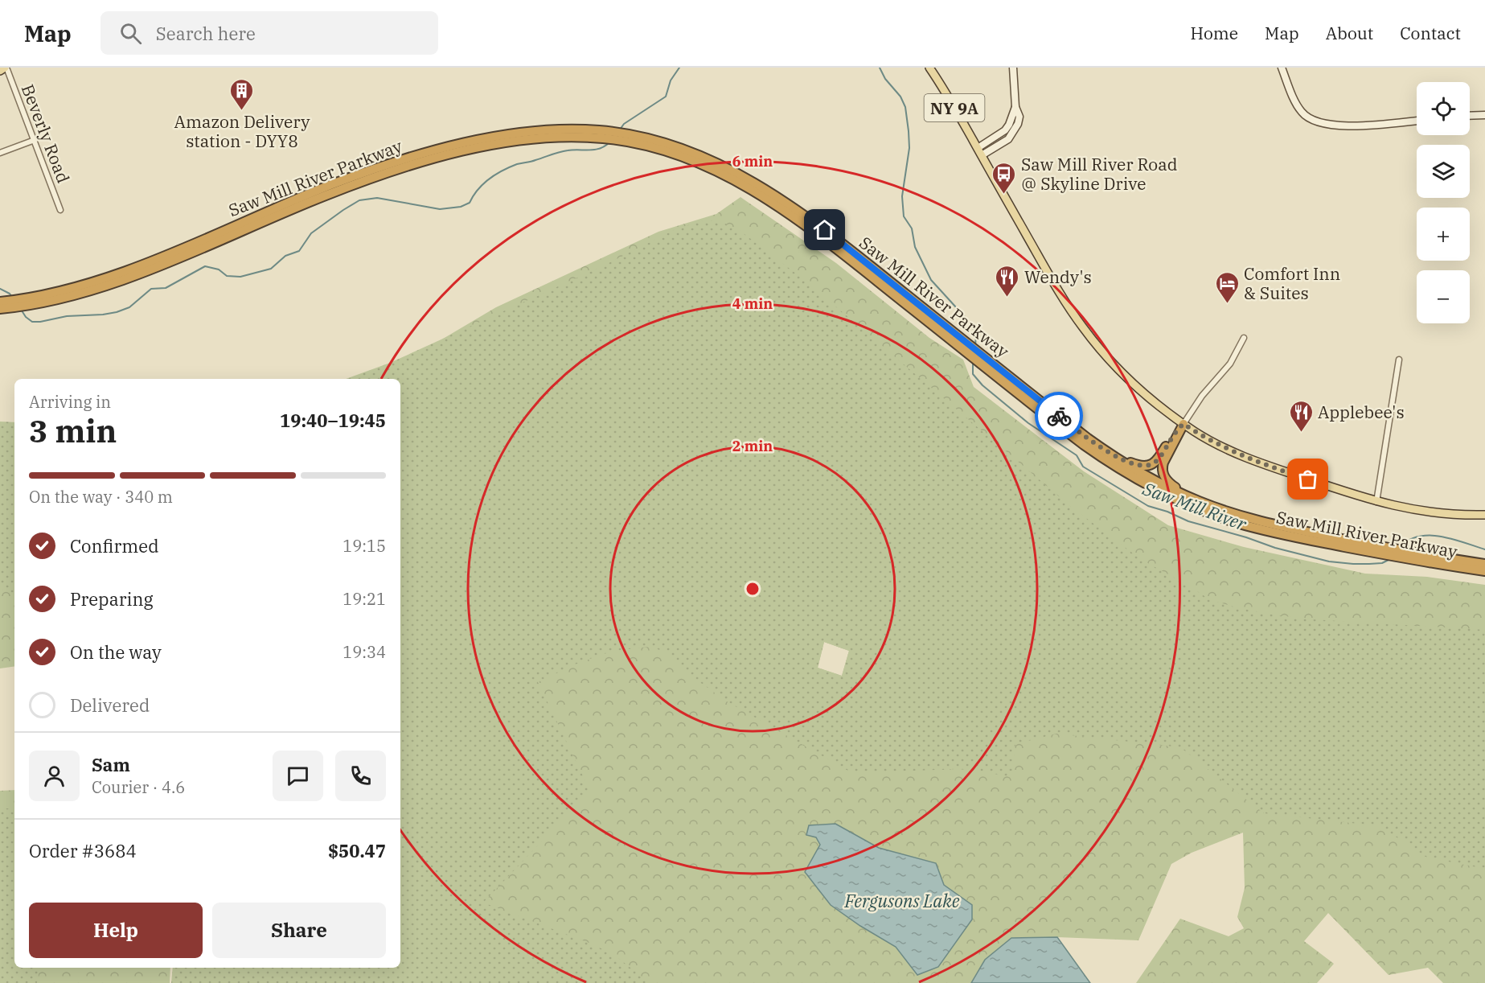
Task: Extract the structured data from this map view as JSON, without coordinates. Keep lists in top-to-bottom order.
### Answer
{
  "streets": {
    "highway": ["Saw Mill River Parkway"],
    "main road": ["NY 9A"],
    "street": ["Beverly Road"]
  },
  "water": ["Saw Mill River", "Fergusons Lake"],
  "places": {
    "building": ["Amazon Delivery station - DYY8"],
    "bus stop": ["Saw Mill River Road @ Skyline Drive"],
    "restaurant": ["Wendy's", "Applebee's"],
    "hotel": ["Comfort Inn & Suites"]
  },
  "page": {
    "header": "Map",
    "search": "Search here",
    "nav": [
      "Home",
      "Map",
      "About",
      "Contact"
    ],
    "map_buttons": ["+", "−"],
    "heading": ["3 min", "Arriving in", "19:40–19:45"],
    "panel": [
      "Sam",
      "Courier · 4.6",
      "Order #3684",
      "$50.47"
    ],
    "bar": "On the way · 340 m",
    "list": [
      ["Confirmed", "19:15"],
      ["Preparing", "19:21"],
      ["On the way", "19:34"],
      "Delivered"
    ],
    "buttons": ["Help", "Share"]
  },
  "rings": ["6 min", "4 min", "2 min"]
}
